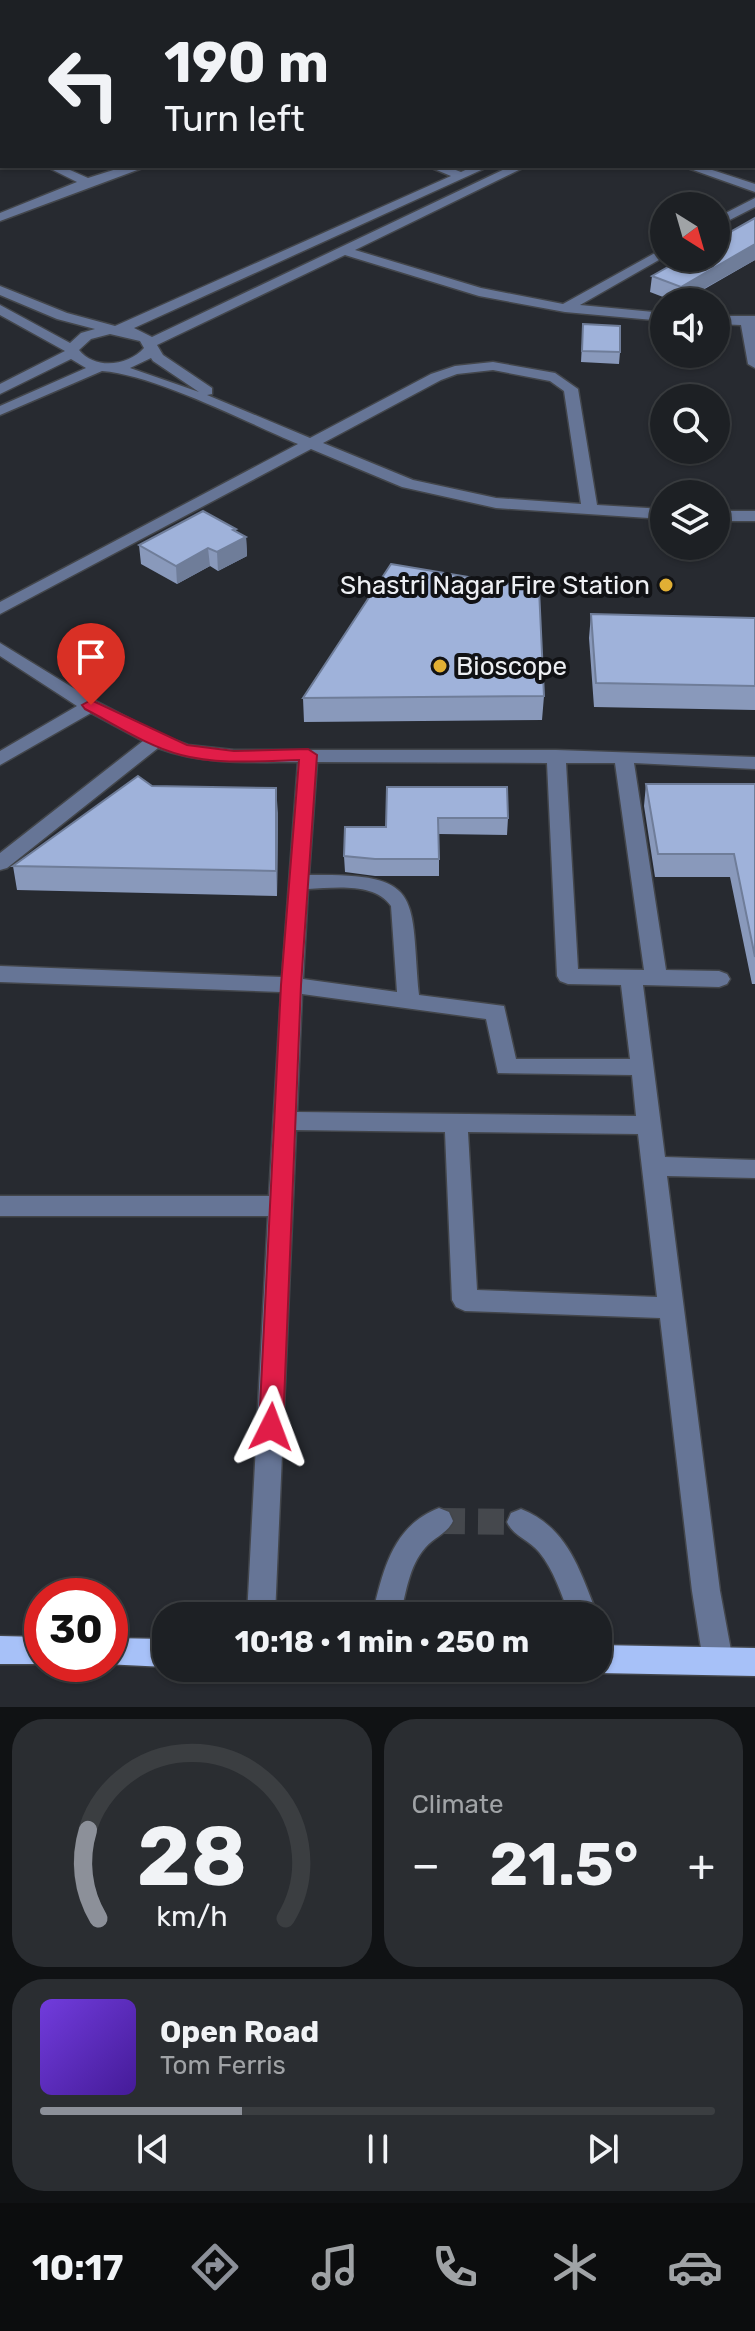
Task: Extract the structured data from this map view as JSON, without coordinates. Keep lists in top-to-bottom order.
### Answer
{
  "places": ["Shastri Nagar Fire Station", "Bioscope"],
  "north": "bottom right",
  "page": {
    "turn": ["190 m", "Turn left"],
    "limit": "30",
    "trip": "10:18 · 1 min · 250 m",
    "tile": "Climate",
    "heat": ["−", "21.5°", "+"],
    "song": ["Open Road", "Tom Ferris"],
    "tabs": "10:17",
    "gauge": ["28", "km/h"]
  }
}
